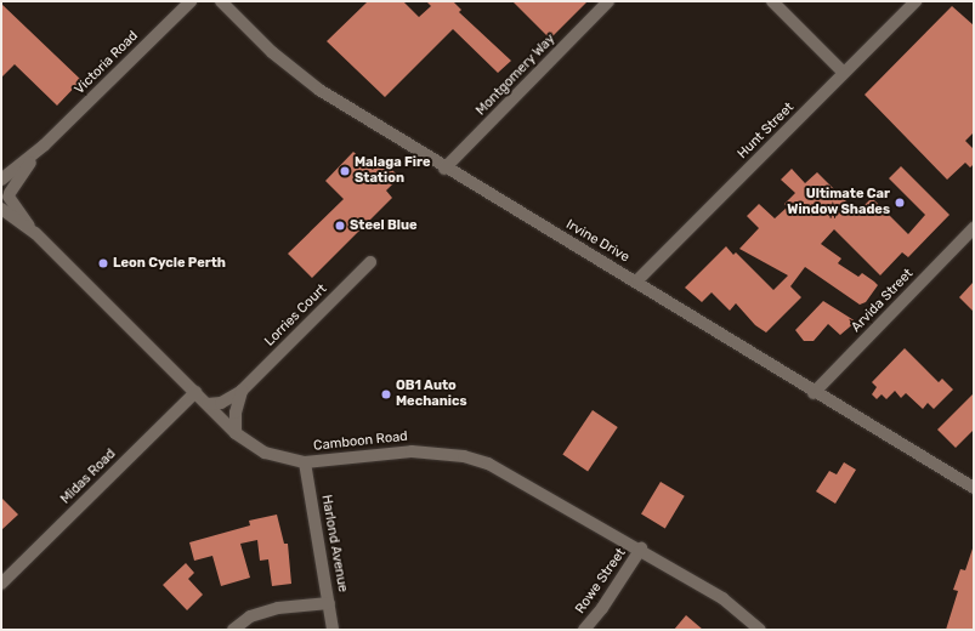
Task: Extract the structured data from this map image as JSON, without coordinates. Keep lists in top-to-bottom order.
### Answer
{
  "streets": {
    "street": [
      "Victoria Road",
      "Montgomery Way",
      "Hunt Street",
      "Irvine Drive",
      "Arvida Street",
      "Lorries Court",
      "Camboon Road",
      "Midas Road",
      "Harlond Avenue",
      "Rowe Street"
    ]
  },
  "crossings": [
    ["Victoria Road", "Camboon Road"],
    ["Montgomery Way", "Irvine Drive"],
    ["Hunt Street", "Irvine Drive"],
    ["Irvine Drive", "Arvida Street"],
    ["Lorries Court", "Camboon Road"],
    ["Camboon Road", "Midas Road"],
    ["Camboon Road", "Harlond Avenue"],
    ["Camboon Road", "Rowe Street"]
  ],
  "places": [
    "Malaga Fire Station",
    "Ultimate Car Window Shades",
    "Steel Blue",
    "Leon Cycle Perth",
    "OB1 Auto Mechanics"
  ]
}
